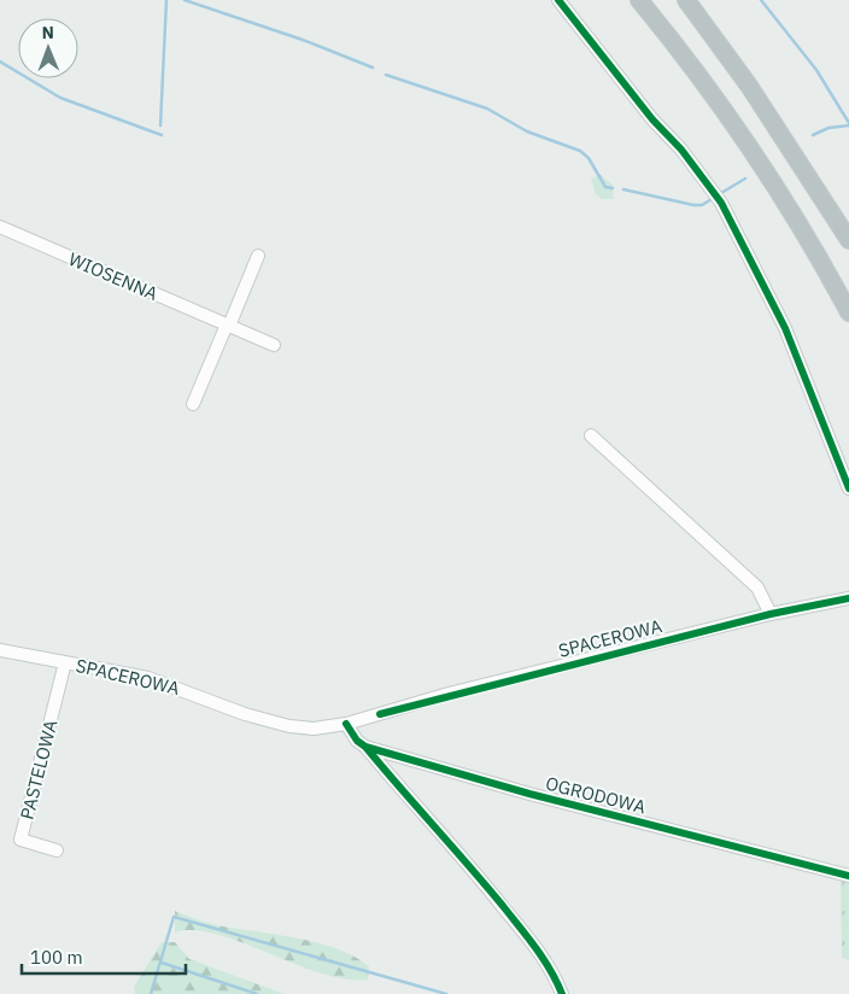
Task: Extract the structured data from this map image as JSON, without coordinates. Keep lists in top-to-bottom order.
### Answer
{
  "streets": {
    "street": [
      "WIOSENNA",
      "SPACEROWA",
      "PASTELOWA",
      "OGRODOWA"
    ]
  },
  "crossings": [
    ["SPACEROWA", "PASTELOWA"]
  ],
  "scale_bar": "100 m",
  "north": "top"
}
